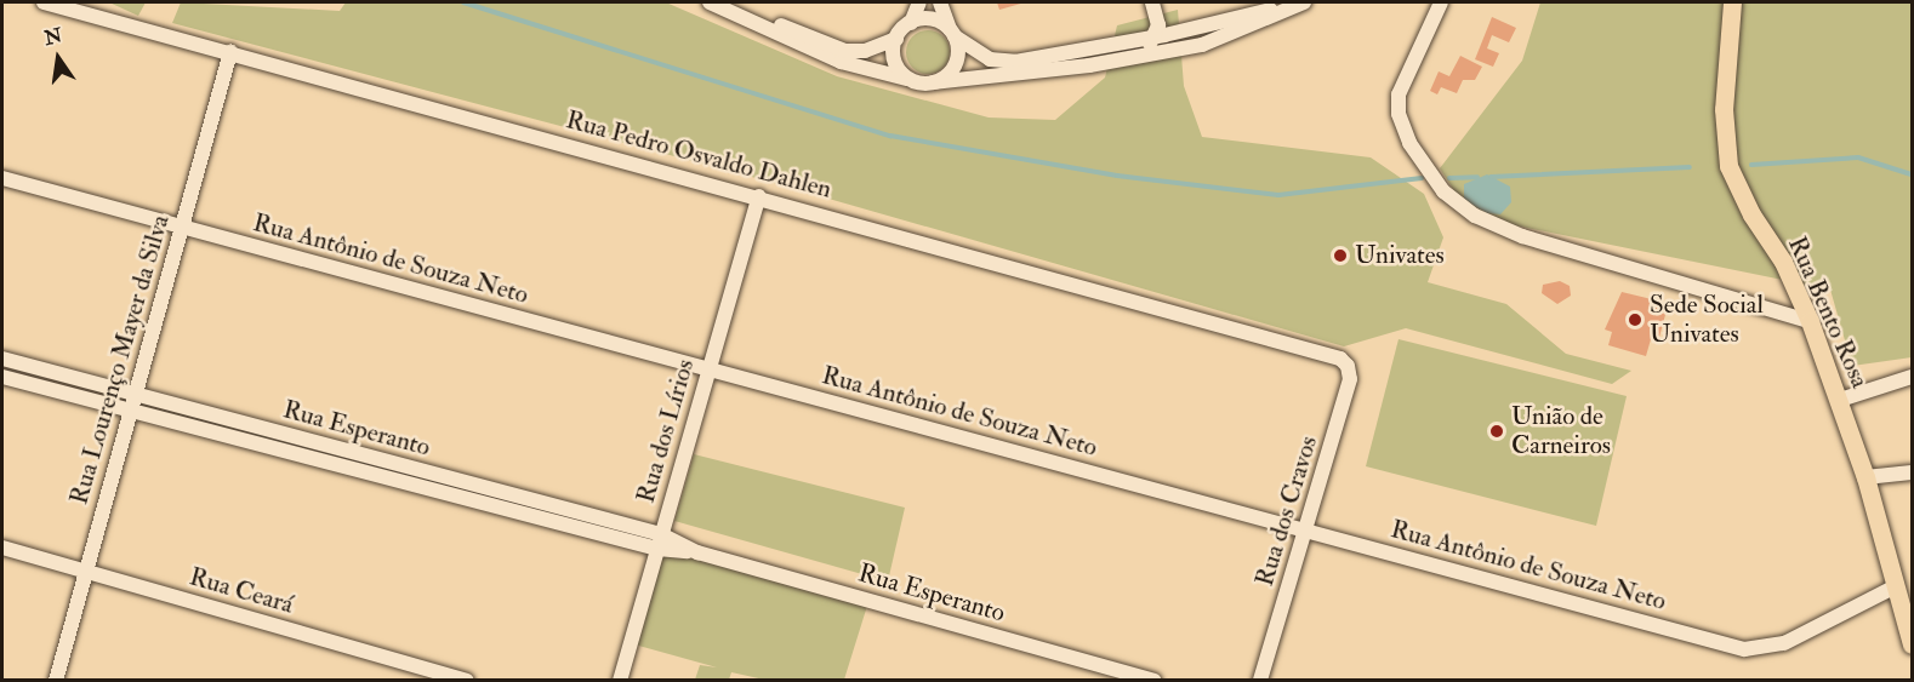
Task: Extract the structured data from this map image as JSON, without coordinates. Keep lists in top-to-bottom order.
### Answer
{
  "streets": {
    "main road": ["Rua Bento Rosa"],
    "street": [
      "Rua Pedro Osvaldo Dahlen",
      "Rua Antônio de Souza Neto",
      "Rua Lourenço Mayer da Silva",
      "Rua Esperanto",
      "Rua dos Lírios",
      "Rua dos Cravos",
      "Rua Ceará"
    ]
  },
  "crossings": [
    ["Rua Pedro Osvaldo Dahlen", "Rua Lourenço Mayer da Silva"],
    ["Rua Pedro Osvaldo Dahlen", "Rua dos Lírios"],
    ["Rua Pedro Osvaldo Dahlen", "Rua dos Cravos"],
    ["Rua Antônio de Souza Neto", "Rua Bento Rosa"],
    ["Rua Antônio de Souza Neto", "Rua Lourenço Mayer da Silva"],
    ["Rua Antônio de Souza Neto", "Rua dos Lírios"],
    ["Rua Antônio de Souza Neto", "Rua dos Cravos"],
    ["Rua Lourenço Mayer da Silva", "Rua Esperanto"],
    ["Rua Lourenço Mayer da Silva", "Rua Ceará"],
    ["Rua Esperanto", "Rua dos Lírios"]
  ],
  "places": ["Univates", "Sede Social Univates", "União de Carneiros"],
  "north": "top"
}
